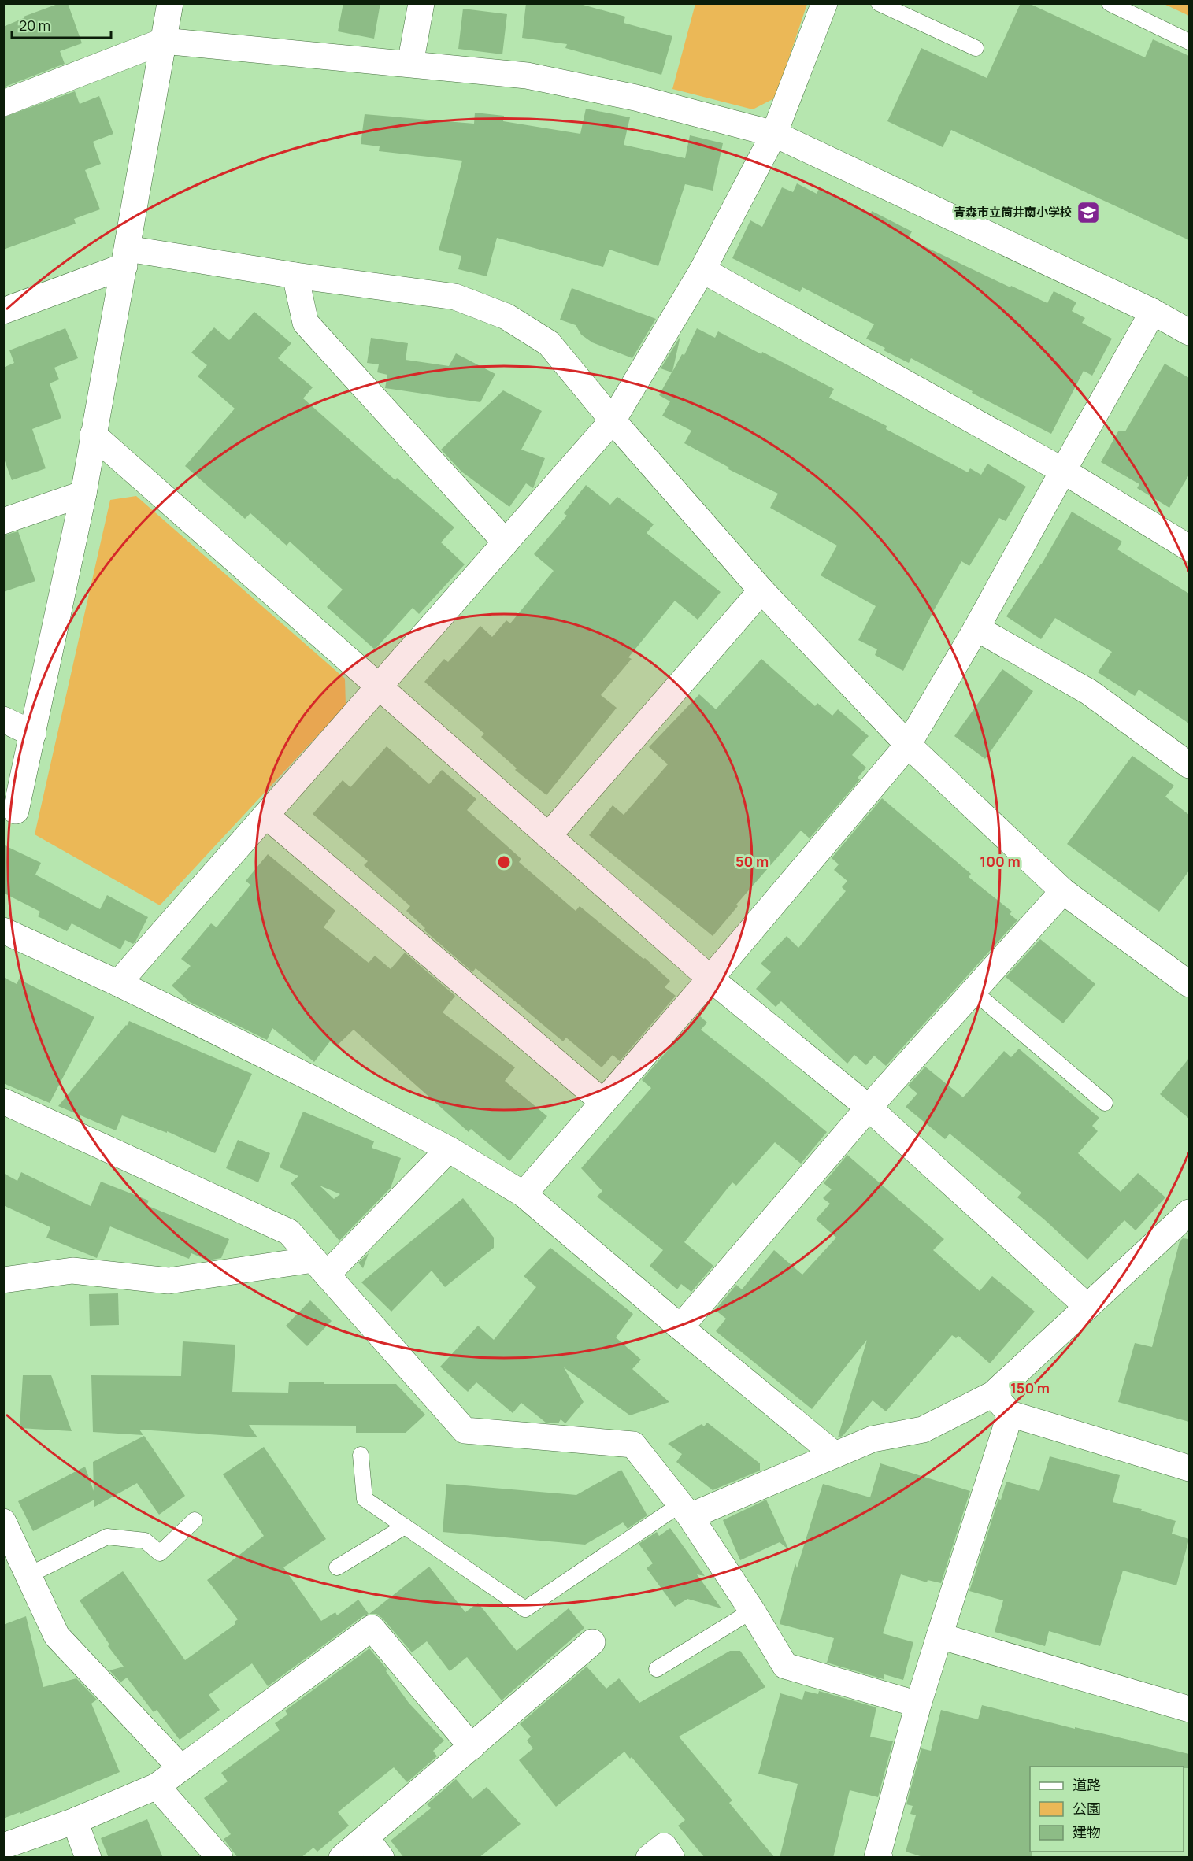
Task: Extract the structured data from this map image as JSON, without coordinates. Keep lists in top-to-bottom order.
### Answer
{
  "places": {
    "school or university": ["青森市立筒井南小学校"]
  },
  "legend": ["道路", "公園", "建物"],
  "scale_bar": "20 m",
  "rings": ["50 m", "100 m", "150 m"]
}
